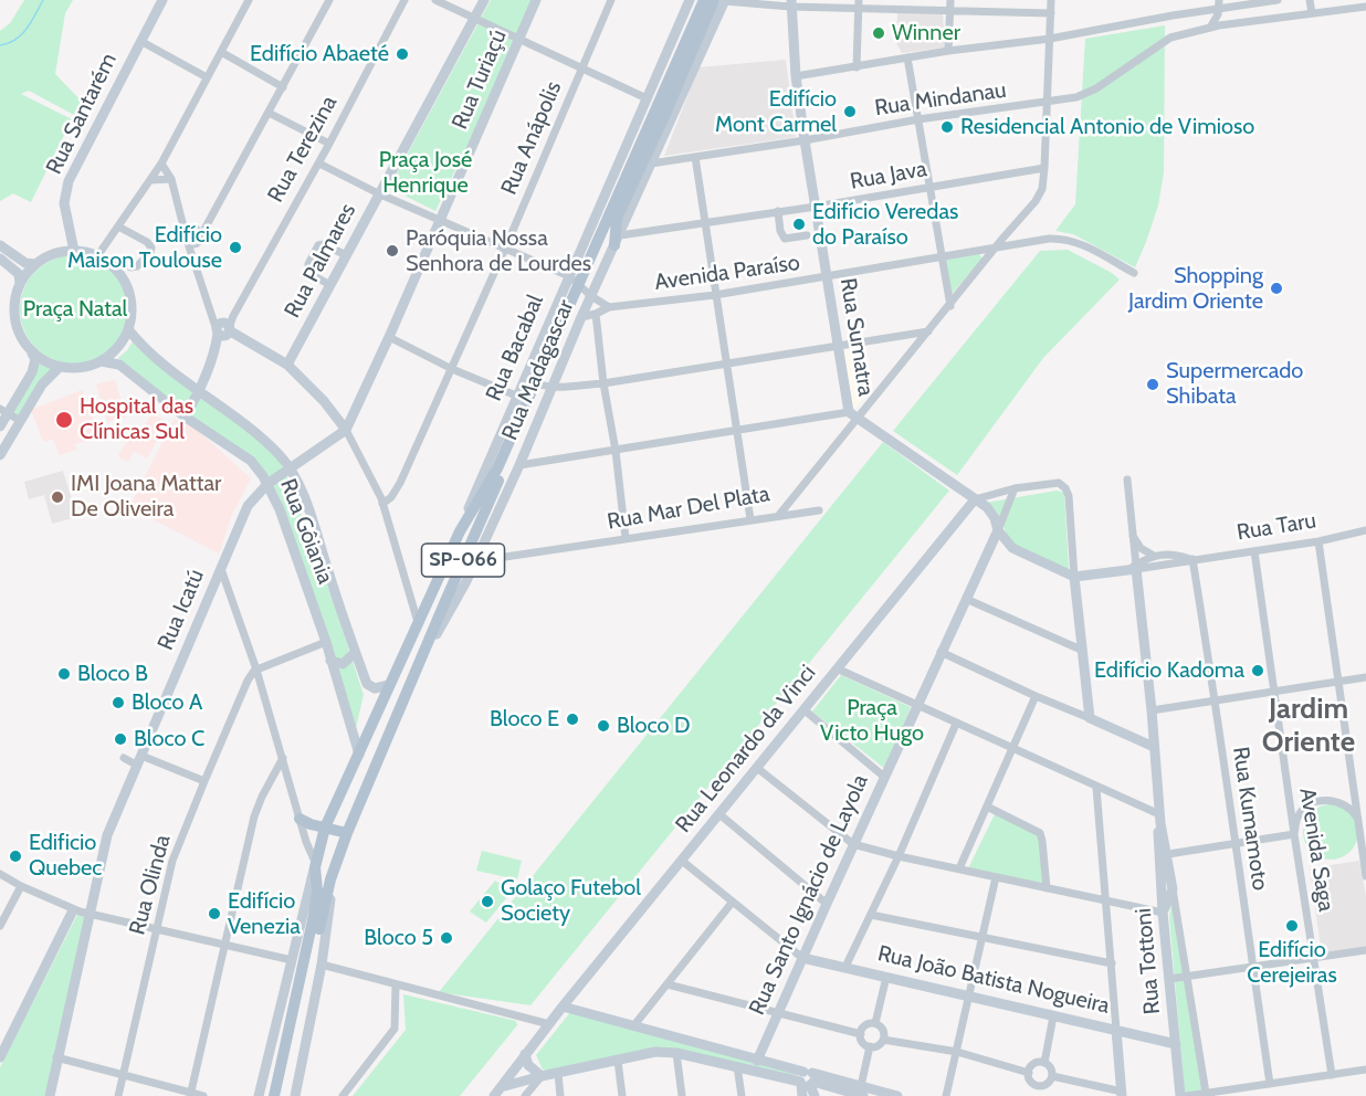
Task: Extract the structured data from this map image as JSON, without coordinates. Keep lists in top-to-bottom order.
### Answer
{
  "streets": {
    "main road": ["SP-066"],
    "street": [
      "Rua Turiaçú",
      "Rua Mindanau",
      "Rua Santarém",
      "Rua Anápolis",
      "Rua Terezina",
      "Rua Java",
      "Rua Palmares",
      "Avenida Paraíso",
      "Rua Sumatra",
      "Rua Bacabal",
      "Rua Madagascar",
      "Rua Mar Del Plata",
      "Rua Taru",
      "Rua Gôiania",
      "Rua Icatú",
      "Rua Leonardo da Vinci",
      "Rua Kumamoto",
      "Avenida Saga",
      "Rua Olinda",
      "Rua Santo Ignácio de Layola",
      "Rua Tottoni",
      "Rua João Batista Nogueira"
    ]
  },
  "crossings": [
    ["Rua Turiaçú", "Rua Icatú"],
    ["Rua Mindanau", "Rua Sumatra"],
    ["Rua Mindanau", "Rua Madagascar"],
    ["Rua Mindanau", "Rua Mar Del Plata"],
    ["Rua Santarém", "Rua Gôiania"],
    ["Rua Terezina", "Rua Gôiania"],
    ["Rua Java", "Rua Sumatra"],
    ["Rua Java", "Rua Madagascar"],
    ["Rua Java", "Rua Mar Del Plata"],
    ["Avenida Paraíso", "Rua Sumatra"],
    ["Avenida Paraíso", "Rua Madagascar"],
    ["Avenida Paraíso", "Rua Mar Del Plata"],
    ["Rua Sumatra", "Rua Mar Del Plata"],
    ["Rua Sumatra", "Rua Leonardo da Vinci"],
    ["Rua Bacabal", "SP-066"],
    ["Rua Madagascar", "Rua Mar Del Plata"],
    ["Rua Madagascar", "SP-066"],
    ["Rua Taru", "Rua Kumamoto"],
    ["Rua Taru", "Avenida Saga"],
    ["Rua Taru", "Rua Tottoni"],
    ["Rua Gôiania", "SP-066"],
    ["Rua Gôiania", "Rua Icatú"],
    ["Rua Santo Ignácio de Layola", "Rua João Batista Nogueira"],
    ["Rua Tottoni", "Rua João Batista Nogueira"]
  ],
  "districts": ["Jardim Oriente"],
  "parks": ["Praça José Henrique", "Praça Natal", "Praça Victo Hugo"],
  "places": [
    "Winner",
    "Edifício Abaeté",
    "Edifício Mont Carmel",
    "Residencial Antonio de Vimioso",
    "Edifício Veredas do Paraíso",
    "Edifício Maison Toulouse",
    "Paróquia Nossa Senhora de Lourdes",
    "Shopping Jardim Oriente",
    "Supermercado Shibata",
    "Hospital das Clínicas Sul",
    "IMI Joana Mattar De Oliveira",
    "Edifício Kadoma",
    "Bloco B",
    "Bloco A",
    "Bloco E",
    "Bloco D",
    "Bloco C",
    "Edificio Quebec",
    "Golaço Futebol Society",
    "Edifício Venezia",
    "Edifício Cerejeiras",
    "Bloco 5"
  ]
}
